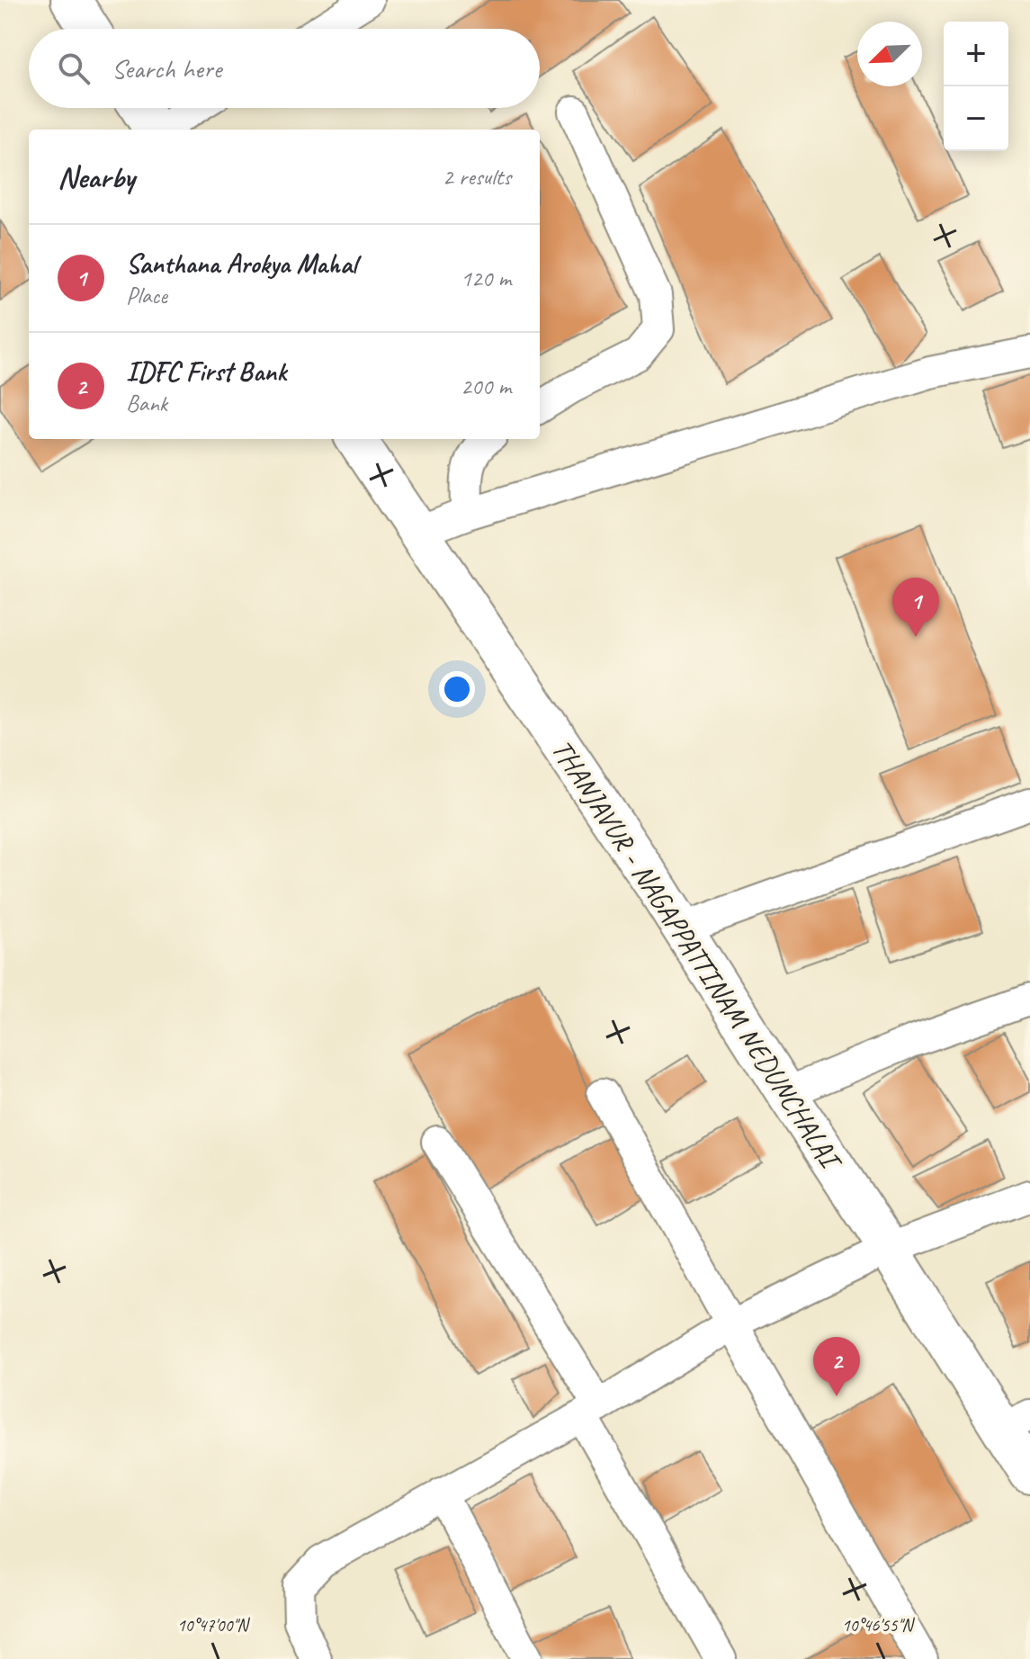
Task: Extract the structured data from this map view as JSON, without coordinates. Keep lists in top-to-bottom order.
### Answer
{
  "streets": {
    "highway": ["THANJAVUR - NAGAPPATTINAM NEDUNCHALAI"]
  },
  "north": "bottom left",
  "page": {
    "map_buttons": ["+", "−"],
    "search": "Search here",
    "heading": ["Nearby", "2 results"],
    "list": [
      {
        "mark": "1",
        "name": "Santhana Arokya Mahal",
        "note": "Place",
        "value": "120 m"
      },
      {
        "mark": "2",
        "name": "IDFC First Bank",
        "note": "Bank",
        "value": "200 m"
      }
    ],
    "pins": ["1", "2"]
  },
  "coordinates": ["10°47'00\"N", "10°46'55\"N"]
}
